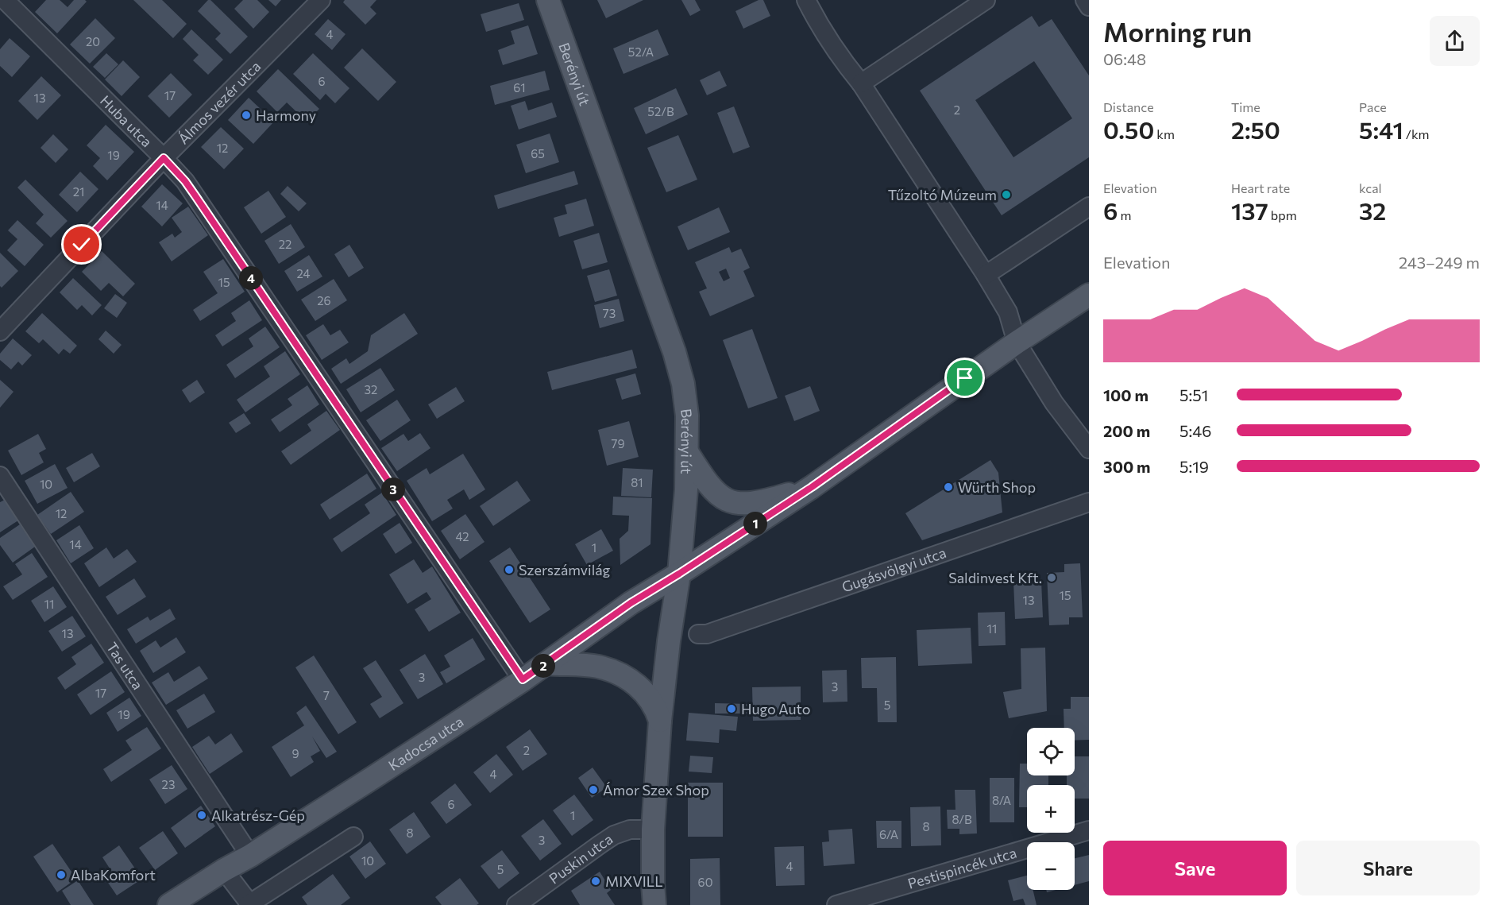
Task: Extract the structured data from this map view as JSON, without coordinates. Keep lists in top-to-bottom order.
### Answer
{
  "streets": {
    "main road": ["Berényi út", "Kadocsa utca"],
    "street": [
      "Álmos vezér utca",
      "Huba utca",
      "Gugásvölgyi utca",
      "Tas utca",
      "Puskin utca",
      "Pestispincék utca"
    ]
  },
  "crossings": [
    ["Berényi út", "Kadocsa utca"],
    ["Berényi út", "Puskin utca"],
    ["Álmos vezér utca", "Huba utca"],
    ["Huba utca", "Kadocsa utca"],
    ["Tas utca", "Kadocsa utca"]
  ],
  "places": [
    "Harmony",
    "Tűzoltó Múzeum",
    "Würth Shop",
    "Szerszámvilág",
    "Saldinvest Kft.",
    "Hugo Auto",
    "Ámor Szex Shop",
    "Alkatrész-Gép",
    "AlbaKomfort",
    "MIXVILL"
  ],
  "house_numbers": [
    "4",
    "20",
    "52/A",
    "6",
    "61",
    "17",
    "13",
    "2",
    "52/B",
    "12",
    "65",
    "19",
    "21",
    "14",
    "22",
    "24",
    "15",
    "26",
    "73",
    "32",
    "79",
    "81",
    "10",
    "12",
    "42",
    "14",
    "1",
    "15",
    "13",
    "11",
    "11",
    "13",
    "3",
    "3",
    "17",
    "7",
    "5",
    "19",
    "2",
    "9",
    "4",
    "23",
    "8/A",
    "6",
    "1",
    "8/B",
    "8",
    "8",
    "6/A",
    "3",
    "10",
    "4",
    "5",
    "60"
  ],
  "page": {
    "heading": ["Morning run", "06:48"],
    "stats": [
      ["Distance", "0.50 km"],
      ["Time", "2:50"],
      ["Pace", "5:41 /km"],
      ["Elevation", "6 m"],
      ["Heart rate", "137 bpm"],
      ["kcal", "32"]
    ],
    "chart": ["Elevation", "243–249 m"],
    "pins": [
      "4",
      "3",
      "1",
      "2"
    ],
    "list": [
      {
        "name": "100 m",
        "note": "5:51"
      },
      {
        "name": "200 m",
        "note": "5:46"
      },
      {
        "name": "300 m",
        "note": "5:19"
      }
    ],
    "map_buttons": ["+", "−"],
    "buttons": ["Save", "Share"]
  }
}
